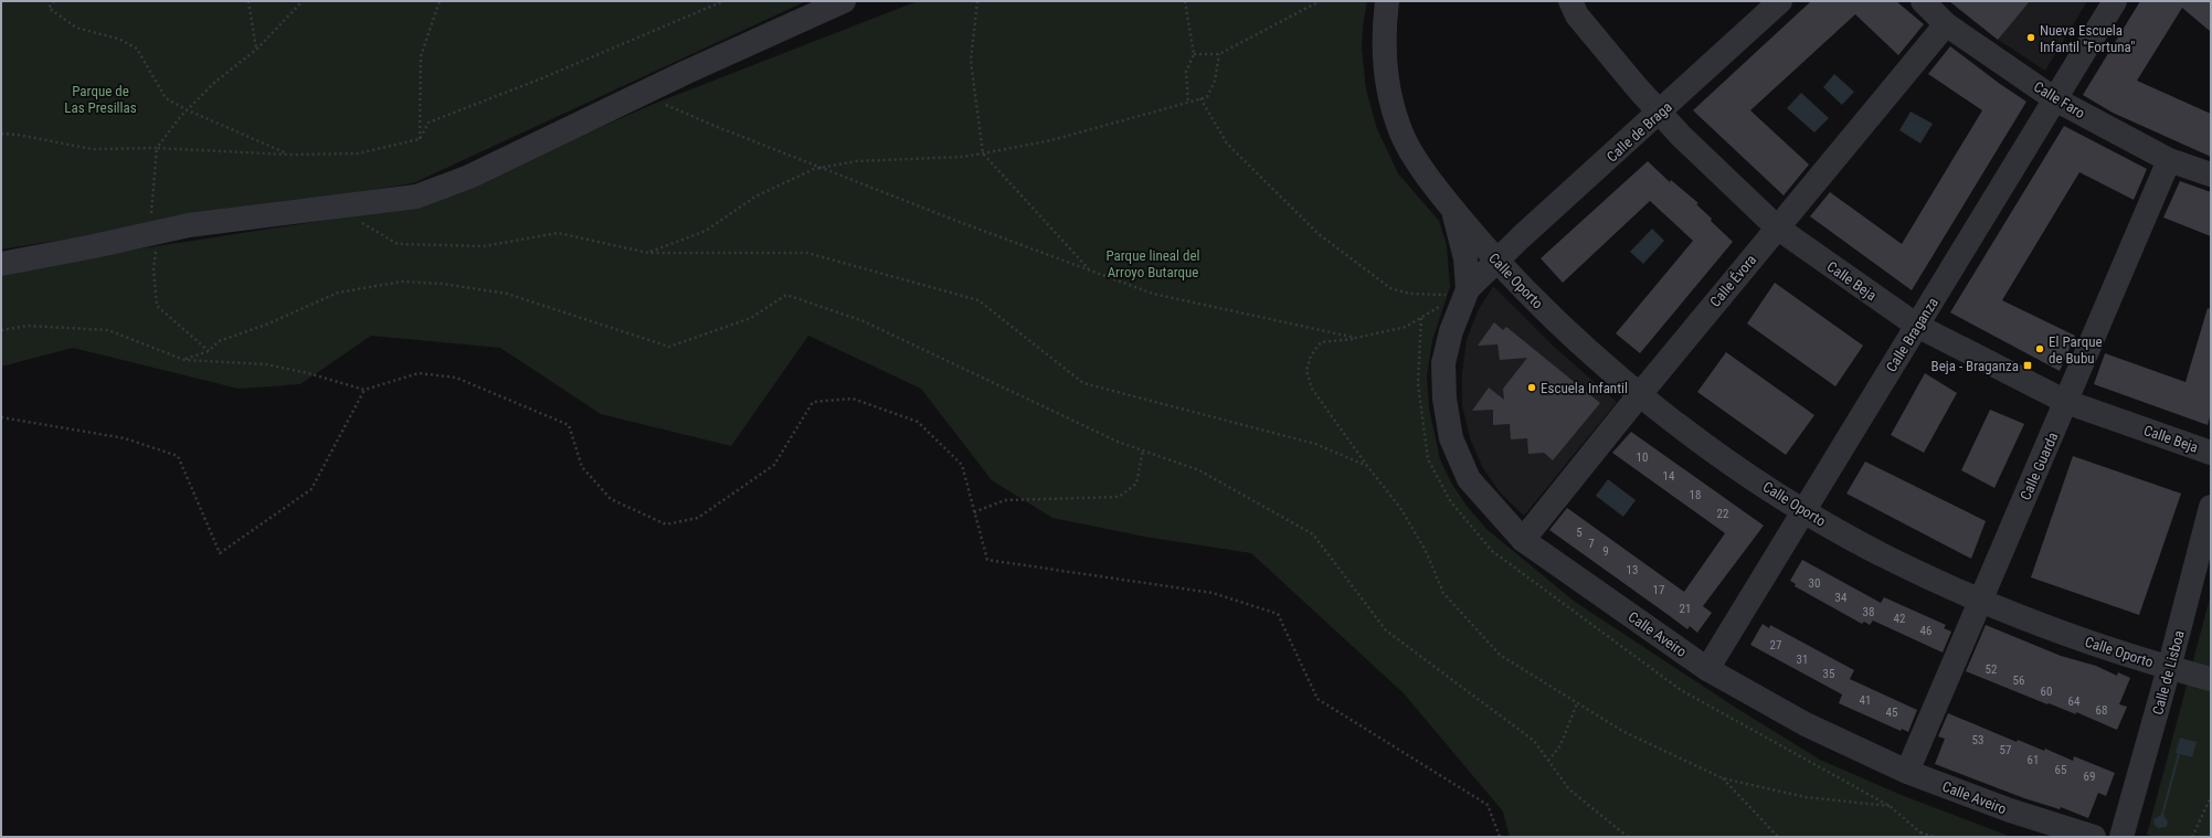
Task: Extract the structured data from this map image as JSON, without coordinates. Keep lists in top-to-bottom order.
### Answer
{
  "streets": {
    "street": [
      "Calle Faro",
      "Calle de Braga",
      "Calle Oporto",
      "Calle Évora",
      "Calle Beja",
      "Calle Braganza",
      "Calle Guarda",
      "Calle Aveiro",
      "Calle de Lisboa"
    ]
  },
  "crossings": [
    ["Calle Faro", "Calle Évora"],
    ["Calle Faro", "Calle Braganza"],
    ["Calle Faro", "Calle Guarda"],
    ["Calle de Braga", "Calle Oporto"],
    ["Calle de Braga", "Calle Beja"],
    ["Calle de Braga", "Calle Aveiro"],
    ["Calle Oporto", "Calle Évora"],
    ["Calle Oporto", "Calle Braganza"],
    ["Calle Oporto", "Calle Guarda"],
    ["Calle Oporto", "Calle Aveiro"],
    ["Calle Oporto", "Calle de Lisboa"],
    ["Calle Évora", "Calle Beja"],
    ["Calle Évora", "Calle Aveiro"],
    ["Calle Beja", "Calle Braganza"],
    ["Calle Beja", "Calle Guarda"],
    ["Calle Braganza", "Calle Aveiro"],
    ["Calle Guarda", "Calle Aveiro"]
  ],
  "parks": ["Parque de Las Presillas", "Parque lineal del Arroyo Butarque"],
  "places": {
    "other": ["Nueva Escuela Infantil \"Fortuna\"", "El Parque de Bubu", "Escuela Infantil"],
    "transit": ["Beja - Braganza"]
  },
  "house_numbers": [
    "10",
    "14",
    "18",
    "22",
    "5",
    "7",
    "9",
    "13",
    "30",
    "17",
    "34",
    "21",
    "38",
    "42",
    "46",
    "27",
    "31",
    "52",
    "35",
    "56",
    "60",
    "41",
    "64",
    "68",
    "45",
    "53",
    "57",
    "61",
    "65",
    "69"
  ]
}
